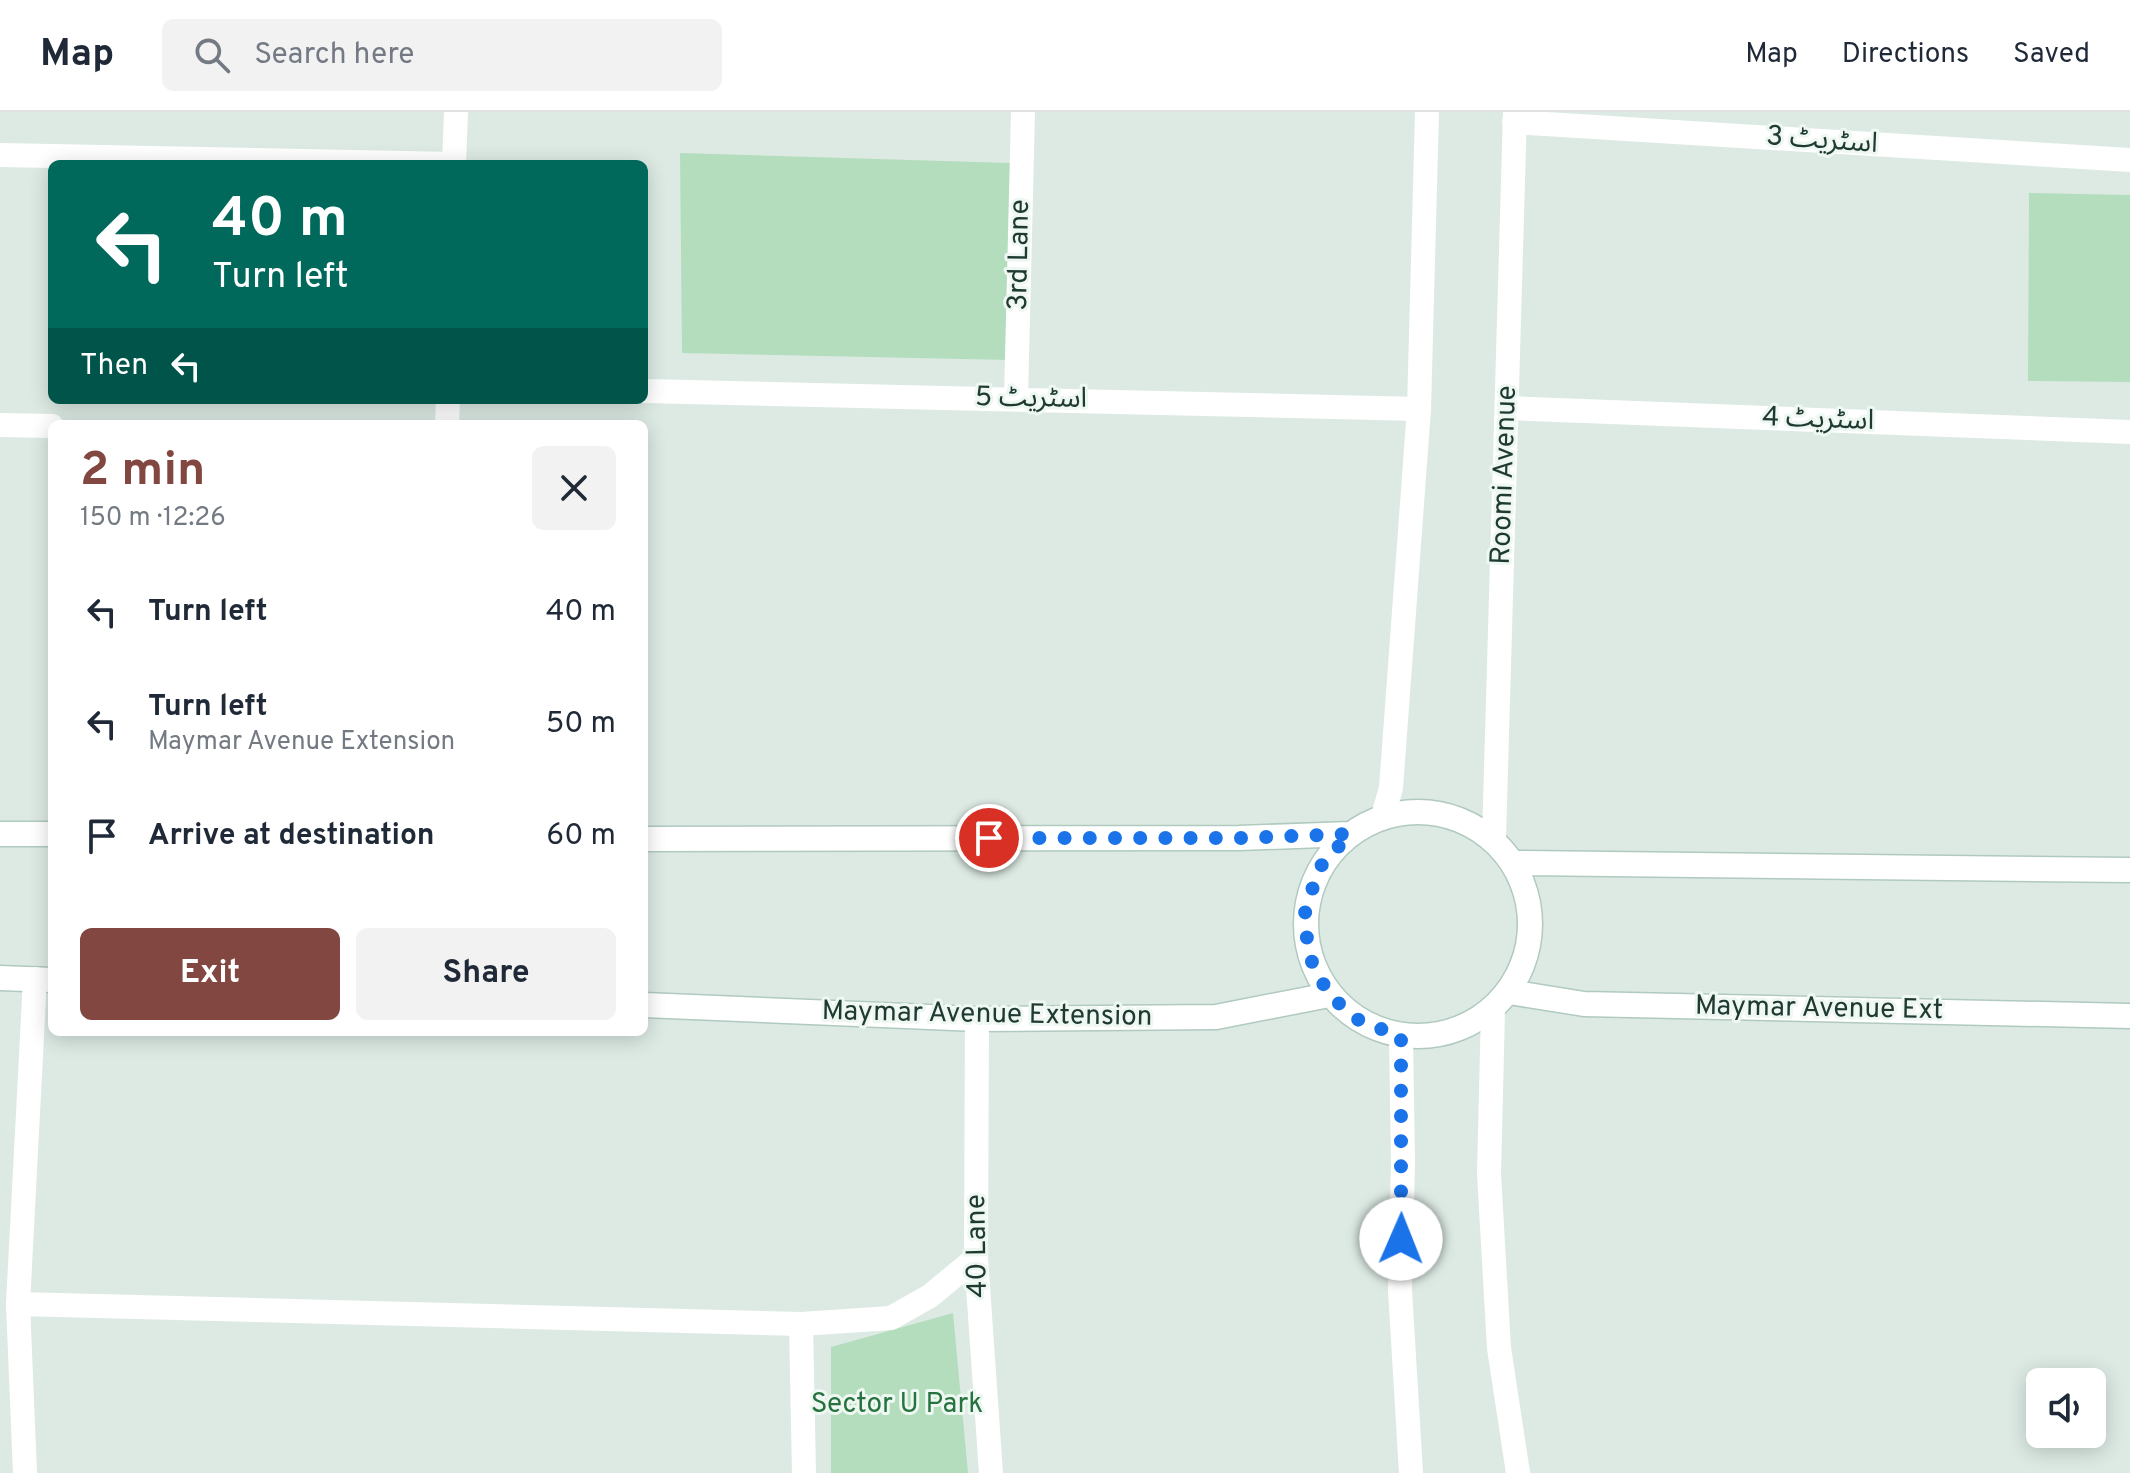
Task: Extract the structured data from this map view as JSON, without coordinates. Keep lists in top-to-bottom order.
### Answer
{
  "streets": {
    "street": [
      "اسٹریٹ 3",
      "3rd Lane",
      "اسٹریٹ 5",
      "اسٹریٹ 4",
      "Roomi Avenue",
      "Maymar Avenue Ext",
      "Maymar Avenue Extension",
      "40 Lane"
    ]
  },
  "crossings": [
    ["اسٹریٹ 3", "Roomi Avenue"],
    ["3rd Lane", "اسٹریٹ 5"],
    ["اسٹریٹ 4", "Roomi Avenue"],
    ["Roomi Avenue", "Maymar Avenue Ext"],
    ["Roomi Avenue", "Maymar Avenue Extension"],
    ["Maymar Avenue Ext", "Maymar Avenue Extension"],
    ["Maymar Avenue Extension", "40 Lane"]
  ],
  "parks": ["Sector U Park"],
  "page": {
    "header": "Map",
    "search": "Search here",
    "nav": ["Map", "Directions", "Saved"],
    "turn": ["40 m", "Turn left"],
    "then": "Then",
    "heading": ["2 min", "150 m · 12:26"],
    "list": [
      {
        "name": "Turn left",
        "value": "40 m"
      },
      {
        "name": "Turn left",
        "note": "Maymar Avenue Extension",
        "value": "50 m"
      },
      {
        "name": "Arrive at destination",
        "value": "60 m"
      }
    ],
    "buttons": ["Exit", "Share"]
  }
}
